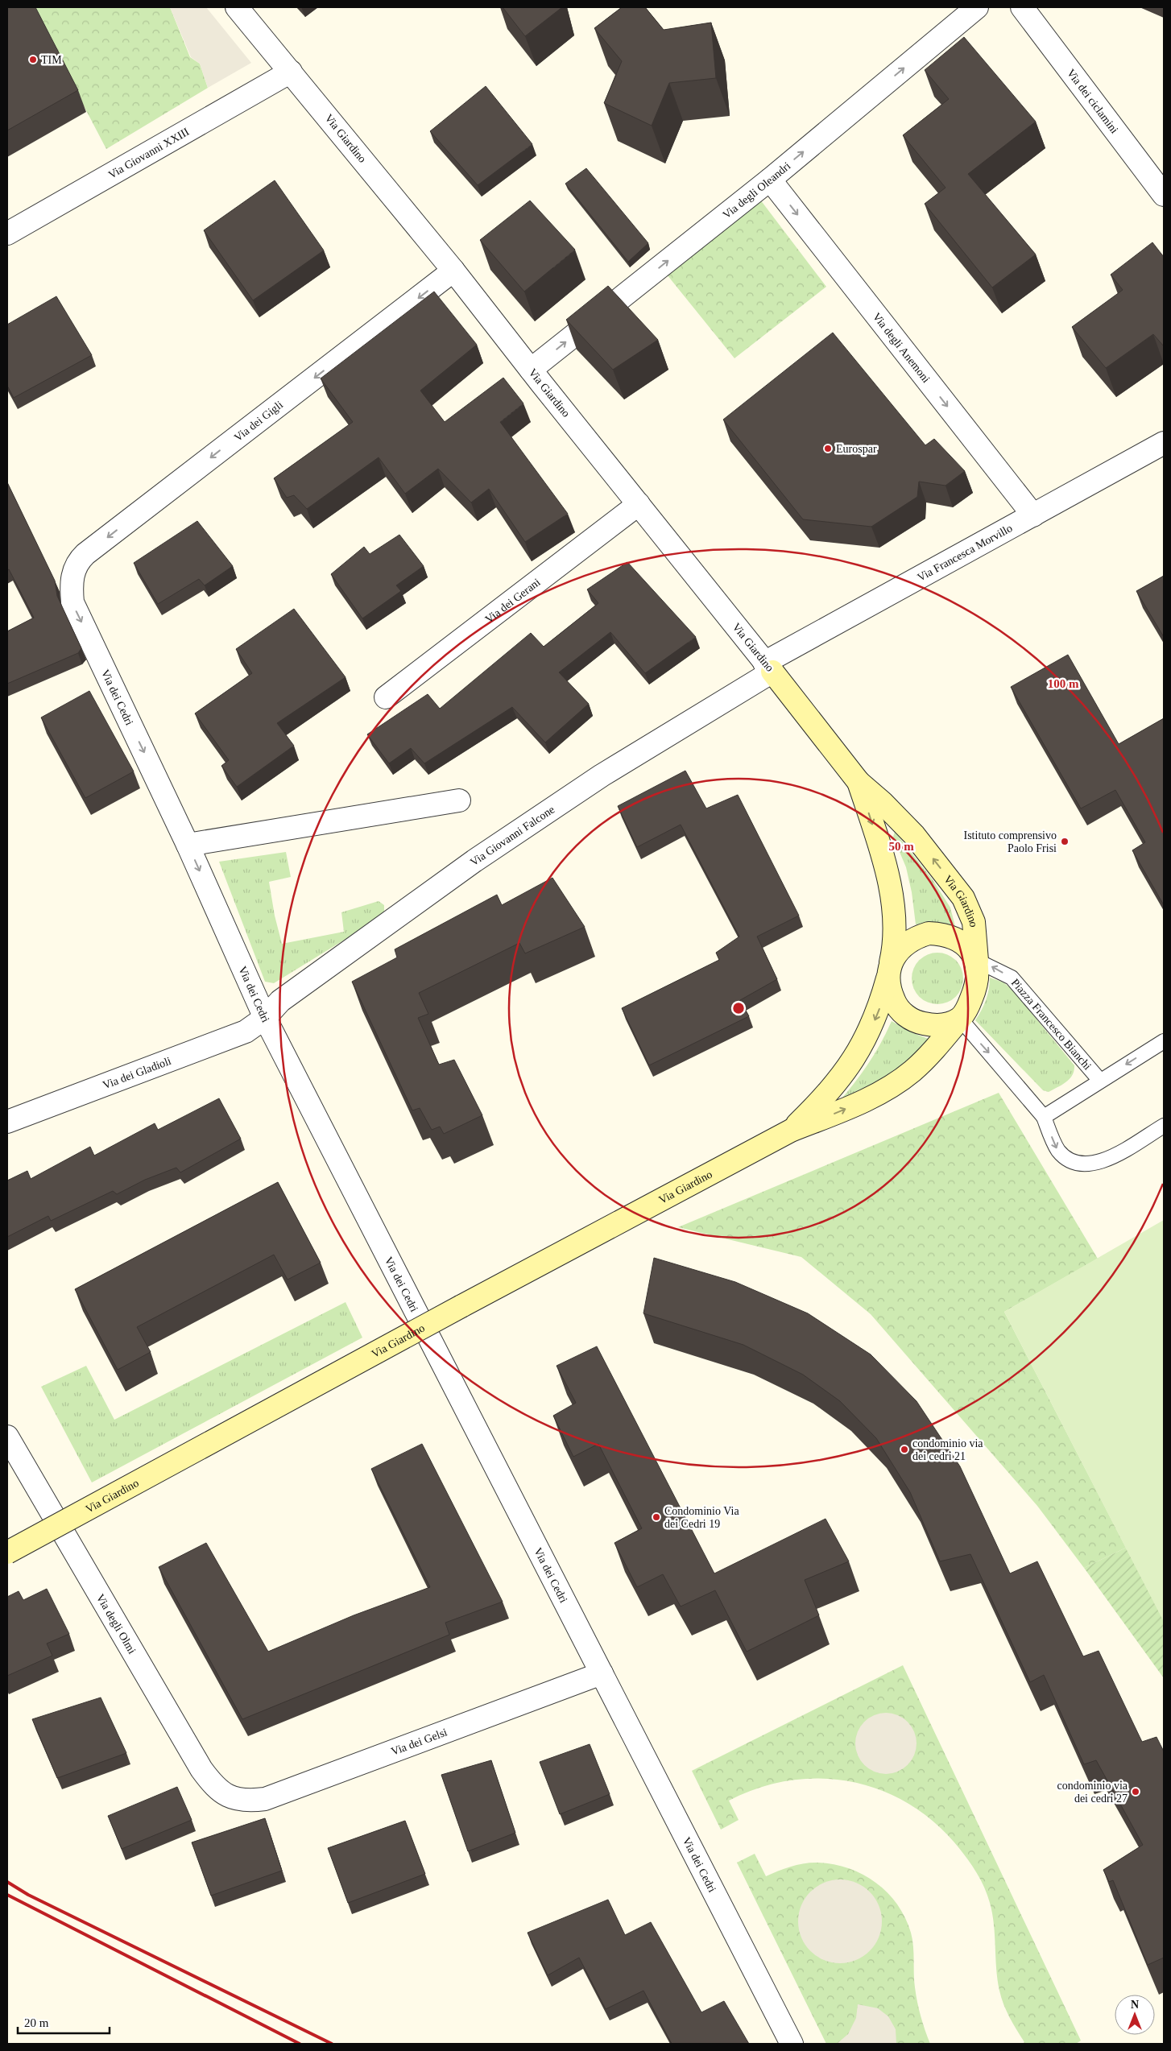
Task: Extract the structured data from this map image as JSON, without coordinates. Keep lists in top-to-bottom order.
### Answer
{
  "streets": {
    "street": [
      "Via dei ciclamini",
      "Via Giardino",
      "Via Giovanni XXIII",
      "Via degli Oleandri",
      "Via degli Anemoni",
      "Via dei Gigli",
      "Via Francesca Morvillo",
      "Via dei Gerani",
      "Via dei Cedri",
      "Via Giovanni Falcone",
      "Via dei Gladioli",
      "Via degli Olmi",
      "Via dei Gelsi"
    ],
    "lane": ["Piazza Francesco Bianchi"]
  },
  "crossings": [
    ["Via Giardino", "Via Giovanni XXIII"],
    ["Via Giardino", "Via degli Oleandri"],
    ["Via Giardino", "Via dei Gigli"],
    ["Via Giardino", "Via Francesca Morvillo"],
    ["Via Giardino", "Via dei Gerani"],
    ["Via Giardino", "Via Giovanni Falcone"],
    ["Via Giardino", "Piazza Francesco Bianchi"],
    ["Via degli Oleandri", "Via degli Anemoni"],
    ["Via degli Anemoni", "Via Francesca Morvillo"],
    ["Via dei Gigli", "Via dei Cedri"],
    ["Via Francesca Morvillo", "Via Giovanni Falcone"],
    ["Via dei Cedri", "Via Giovanni Falcone"],
    ["Via dei Cedri", "Via dei Gladioli"],
    ["Via dei Cedri", "Via dei Gelsi"],
    ["Via Giovanni Falcone", "Via dei Gladioli"],
    ["Via degli Olmi", "Via dei Gelsi"]
  ],
  "one_way": [
    "Via degli Oleandri",
    "Via degli Anemoni",
    "Via dei Gigli",
    "Piazza Francesco Bianchi"
  ],
  "places": [
    "TIM",
    "Eurospar",
    "Istituto comprensivo Paolo Frisi",
    "condominio via dei cedri 21",
    "Condominio Via dei Cedri 19",
    "condominio via dei cedri 27"
  ],
  "scale_bar": "20 m",
  "north": "top",
  "rings": ["100 m", "50 m"]
}
